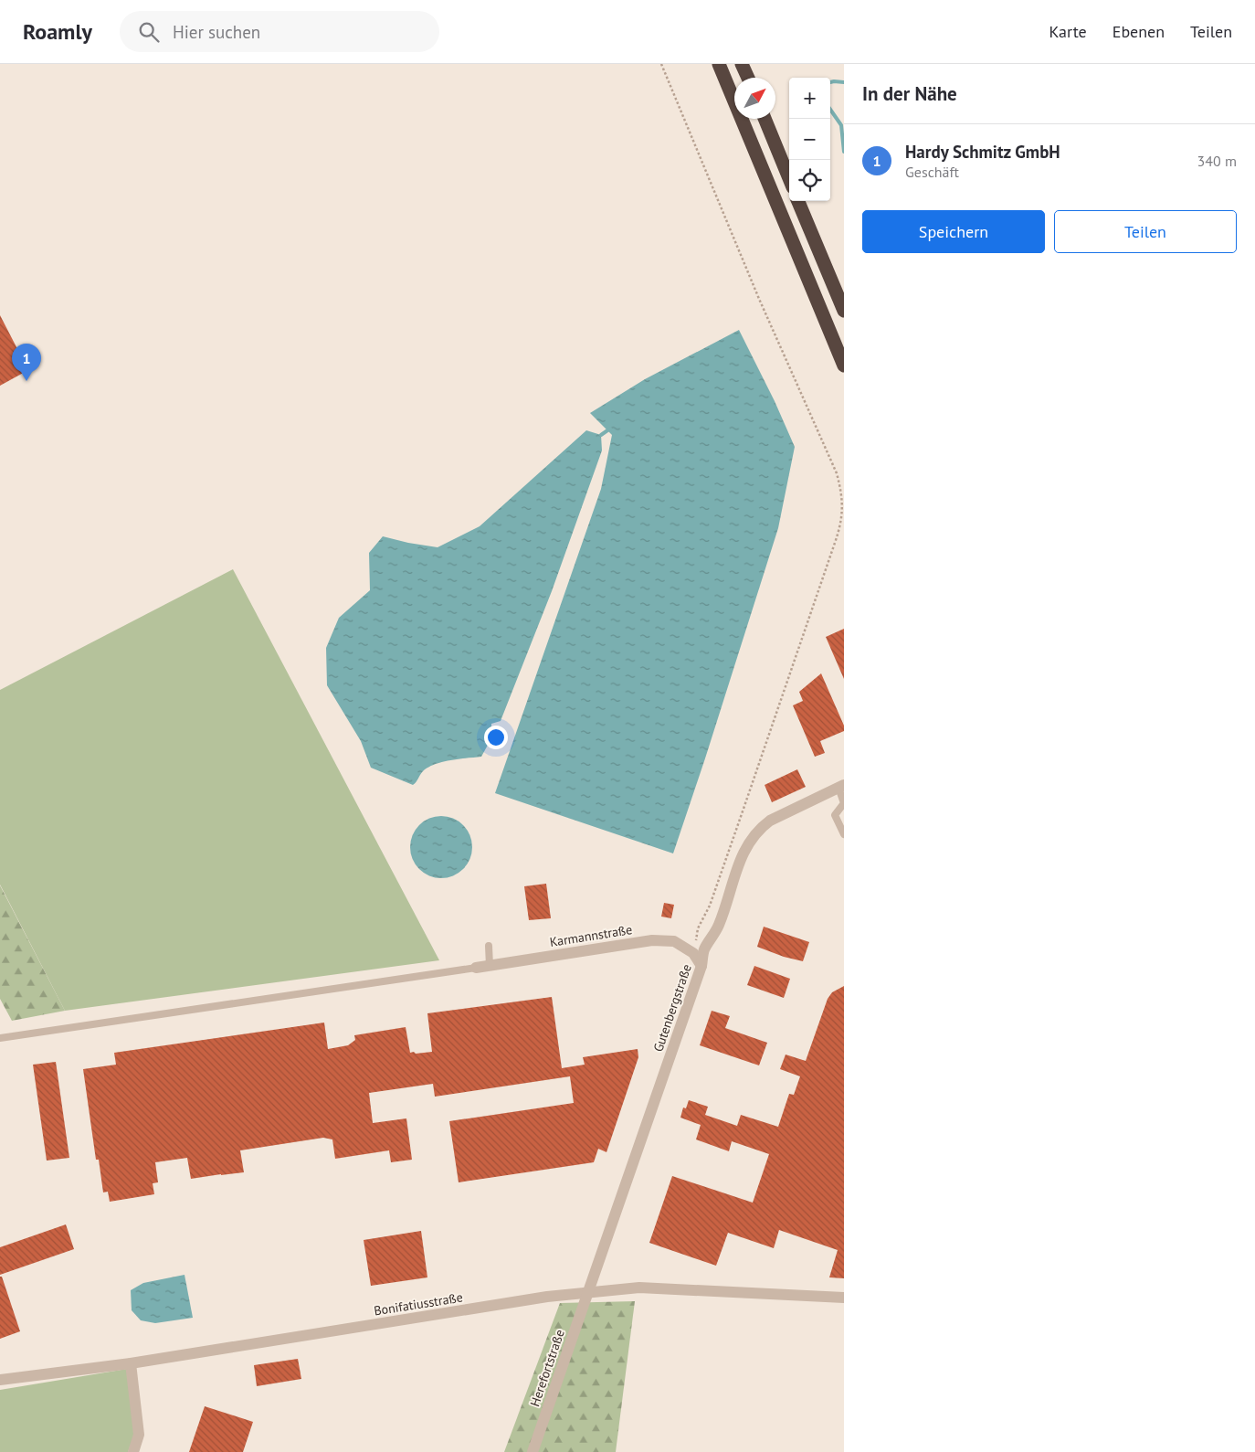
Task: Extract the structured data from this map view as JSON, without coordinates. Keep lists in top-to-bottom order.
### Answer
{
  "streets": {
    "street": [
      "Karmannstraße",
      "Gutenbergstraße",
      "Bonifatiusstraße",
      "Herefortstraße"
    ]
  },
  "crossings": [
    ["Karmannstraße", "Gutenbergstraße"],
    ["Gutenbergstraße", "Bonifatiusstraße"],
    ["Gutenbergstraße", "Herefortstraße"],
    ["Bonifatiusstraße", "Herefortstraße"]
  ],
  "north": "top right",
  "page": {
    "header": "Roamly",
    "search": "Hier suchen",
    "nav": ["Karte", "Ebenen", "Teilen"],
    "heading": "In der Nähe",
    "map_buttons": ["+", "−"],
    "list": [
      {
        "mark": "1",
        "name": "Hardy Schmitz GmbH",
        "note": "Geschäft",
        "value": "340 m"
      }
    ],
    "buttons": ["Speichern", "Teilen"],
    "pins": "1"
  }
}
